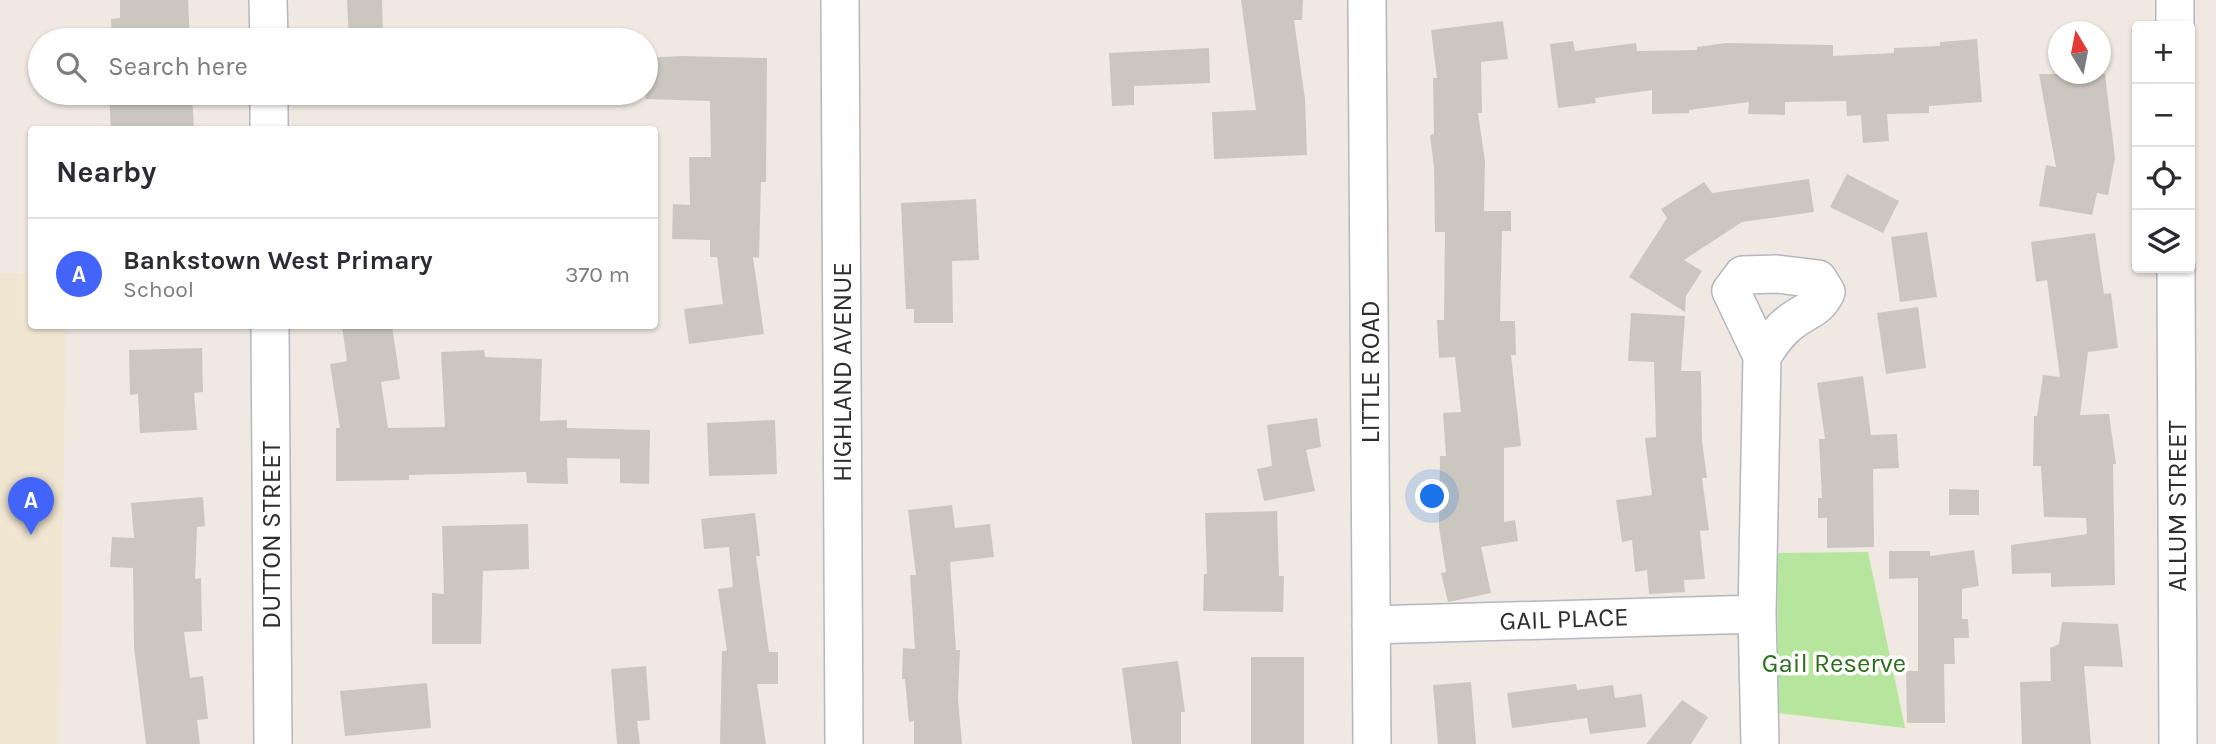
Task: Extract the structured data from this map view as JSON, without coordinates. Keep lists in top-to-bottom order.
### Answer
{
  "streets": {
    "street": [
      "HIGHLAND AVENUE",
      "LITTLE ROAD",
      "ALLUM STREET",
      "DUTTON STREET",
      "GAIL PLACE"
    ]
  },
  "crossings": [
    ["LITTLE ROAD", "GAIL PLACE"]
  ],
  "parks": ["Gail Reserve"],
  "north": "top",
  "page": {
    "map_buttons": ["+", "−"],
    "search": "Search here",
    "heading": "Nearby",
    "list": [
      {
        "mark": "A",
        "name": "Bankstown West Primary",
        "note": "School",
        "value": "370 m"
      }
    ],
    "pins": "A"
  }
}
